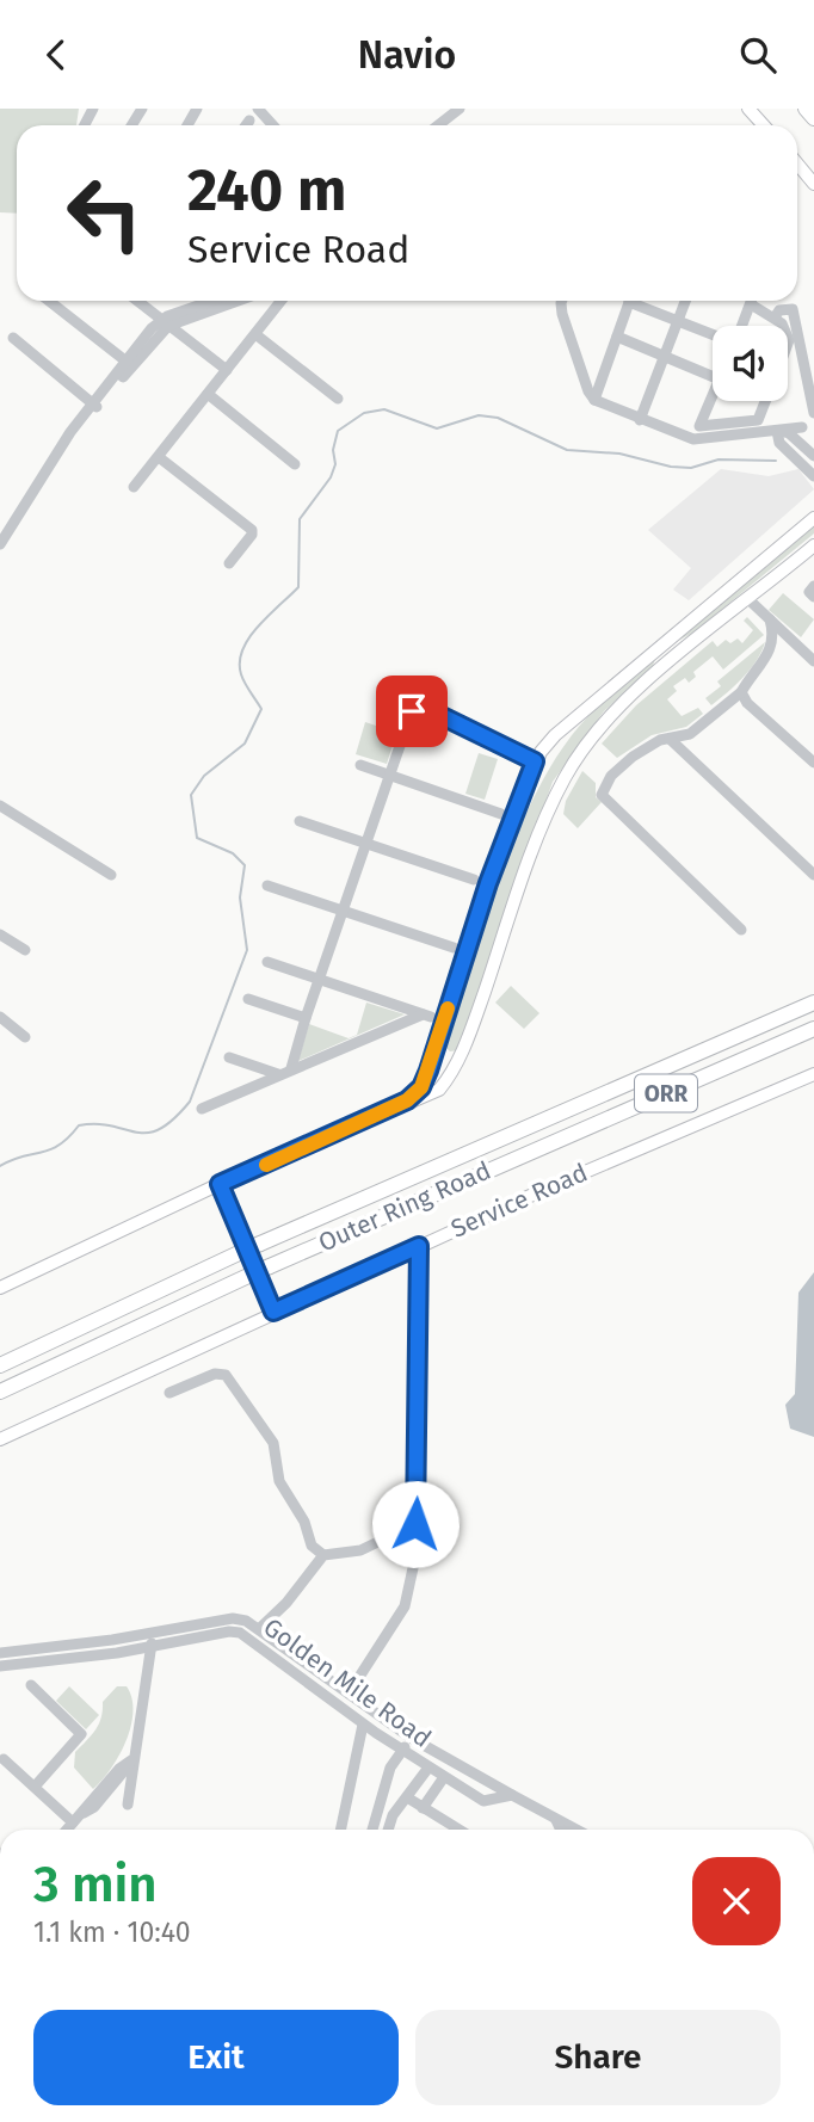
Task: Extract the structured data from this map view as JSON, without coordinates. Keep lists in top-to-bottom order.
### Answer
{
  "streets": {
    "highway": ["ORR", "Outer Ring Road"],
    "main road": ["Service Road"],
    "street": ["Golden Mile Road"]
  },
  "page": {
    "header": "Navio",
    "turn": ["240 m", "Service Road"],
    "heading": ["3 min", "1.1 km · 10:40"],
    "buttons": ["Exit", "Share"]
  }
}
